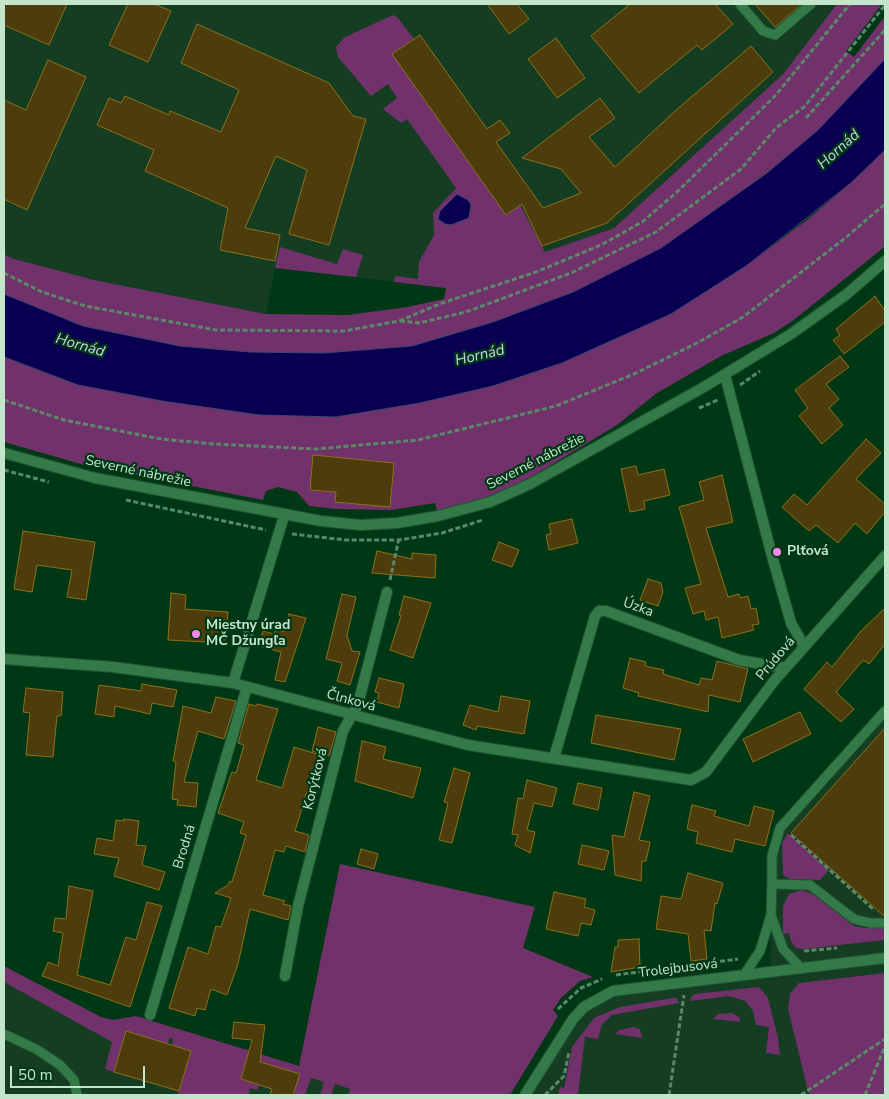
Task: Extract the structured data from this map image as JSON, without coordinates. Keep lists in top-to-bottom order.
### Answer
{
  "streets": {
    "street": [
      "Severné nábrežie",
      "Úzka",
      "Prúdová",
      "Člnková",
      "Korýtková",
      "Brodná",
      "Trolejbusová"
    ]
  },
  "crossings": [
    ["Úzka", "Prúdová"],
    ["Úzka", "Člnková"],
    ["Prúdová", "Člnková"],
    ["Člnková", "Korýtková"],
    ["Člnková", "Brodná"]
  ],
  "water": ["Hornád"],
  "places": ["Plťová", "Miestny úrad MČ Džungľa"],
  "scale_bar": "50 m"
}
